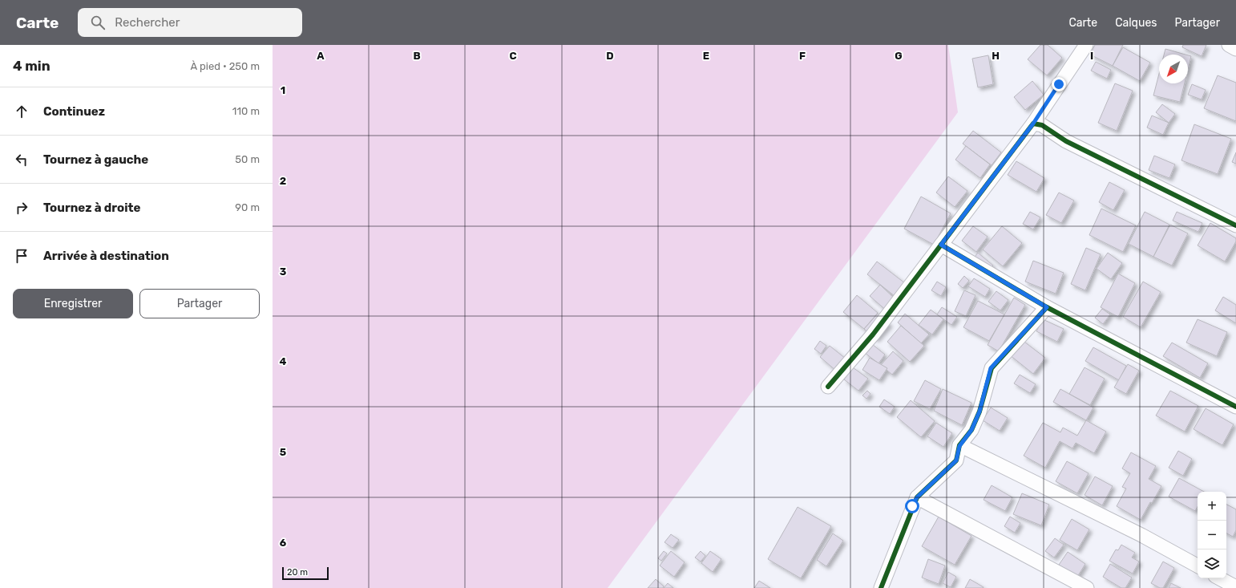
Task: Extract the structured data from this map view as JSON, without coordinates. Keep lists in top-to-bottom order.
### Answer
{
  "scale_bar": "20 m",
  "north": "bottom left",
  "page": {
    "header": "Carte",
    "search": "Rechercher",
    "nav": ["Carte", "Calques", "Partager"],
    "heading": ["4 min", "À pied · 250 m"],
    "list": [
      ["Continuez", "110 m"],
      ["Tournez à gauche", "50 m"],
      ["Tournez à droite", "90 m"],
      "Arrivée à destination"
    ],
    "buttons": ["Enregistrer", "Partager"],
    "map_buttons": ["+", "−"],
    "scale": "20 m"
  },
  "grid": {
    "columns": [
      "A",
      "B",
      "C",
      "D",
      "E",
      "F",
      "G",
      "H",
      "I"
    ],
    "rows": [
      "1",
      "2",
      "3",
      "4",
      "5",
      "6"
    ]
  }
}
